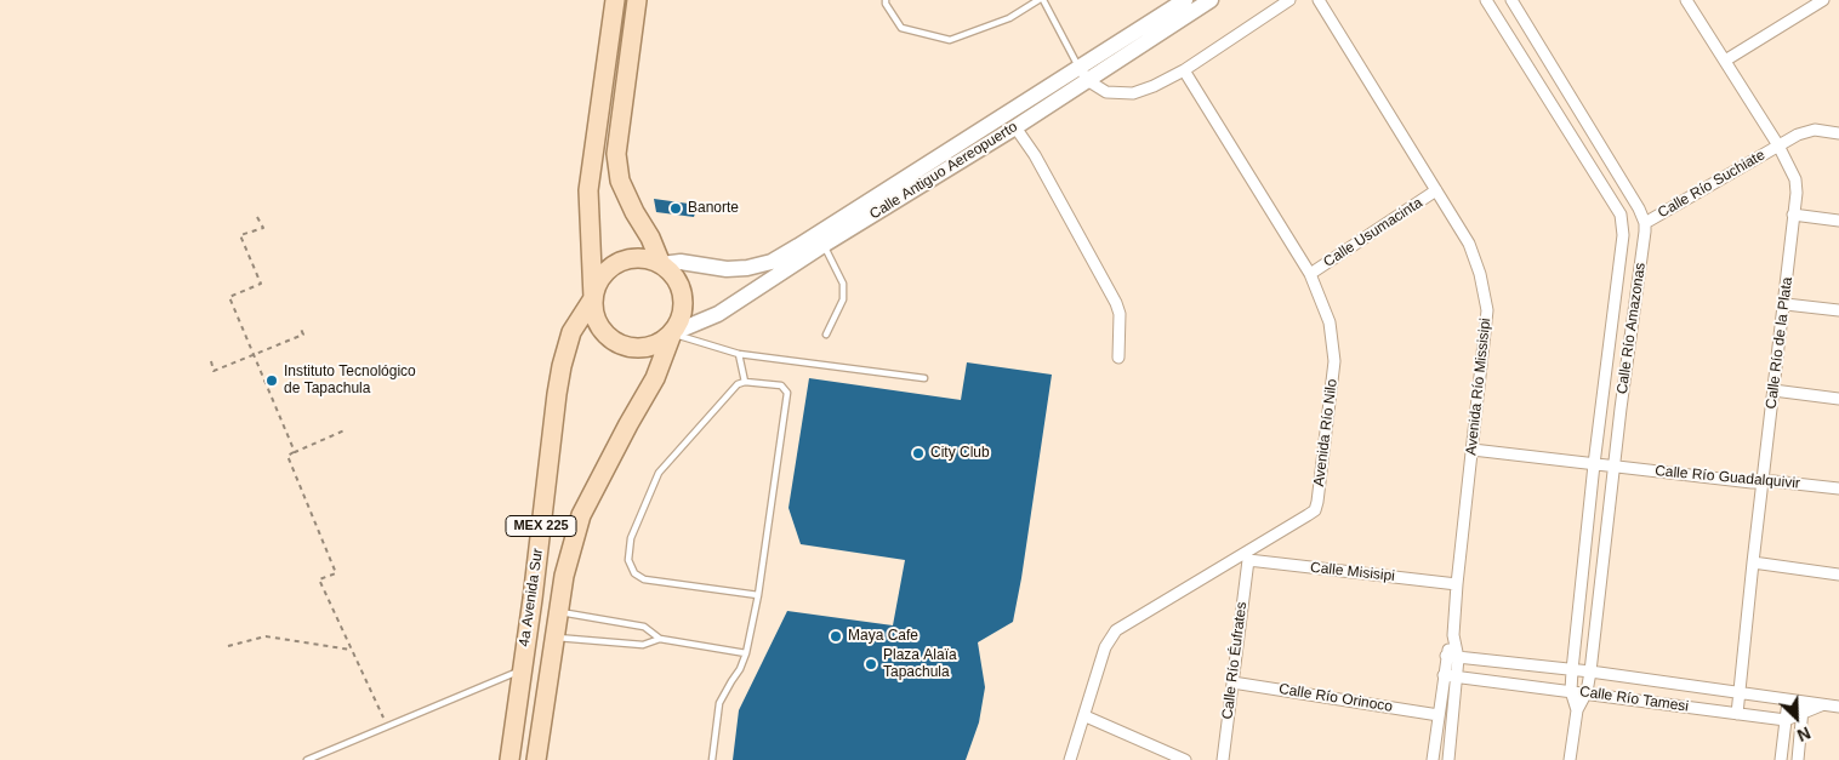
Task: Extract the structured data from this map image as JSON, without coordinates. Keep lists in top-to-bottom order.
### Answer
{
  "streets": {
    "main road": ["Calle Antiguo Aereopuerto", "MEX 225", "4a Avenida Sur"],
    "street": [
      "Calle Río Suchiate",
      "Calle Usumacinta",
      "Calle Río Amazonas",
      "Calle Río de la Plata",
      "Avenida Río Missisipi",
      "Avenida Río Nilo",
      "Calle Río Guadalquivir",
      "Calle Misisipi",
      "Calle Río Éufrates",
      "Calle Río Orinoco",
      "Calle Río Tamesi"
    ]
  },
  "crossings": [
    ["Calle Antiguo Aereopuerto", "4a Avenida Sur"],
    ["Calle Río Suchiate", "Calle Río Amazonas"],
    ["Calle Río Suchiate", "Calle Río de la Plata"],
    ["Calle Usumacinta", "Avenida Río Missisipi"],
    ["Calle Usumacinta", "Avenida Río Nilo"],
    ["Calle Río Amazonas", "Calle Río Guadalquivir"],
    ["Calle Río Amazonas", "Calle Río Tamesi"],
    ["Calle Río de la Plata", "Calle Río Guadalquivir"],
    ["Calle Río de la Plata", "Calle Río Tamesi"],
    ["Avenida Río Missisipi", "Calle Río Guadalquivir"],
    ["Avenida Río Missisipi", "Calle Misisipi"],
    ["Avenida Río Missisipi", "Calle Río Tamesi"],
    ["Avenida Río Nilo", "Calle Misisipi"],
    ["Avenida Río Nilo", "Calle Río Éufrates"],
    ["Calle Misisipi", "Calle Río Éufrates"],
    ["Calle Río Éufrates", "Calle Río Orinoco"]
  ],
  "places": [
    "Banorte",
    "Instituto Tecnológico de Tapachula",
    "City Club",
    "Maya Cafe",
    "Plaza Alaïa Tapachula"
  ],
  "north": "bottom right"
}
